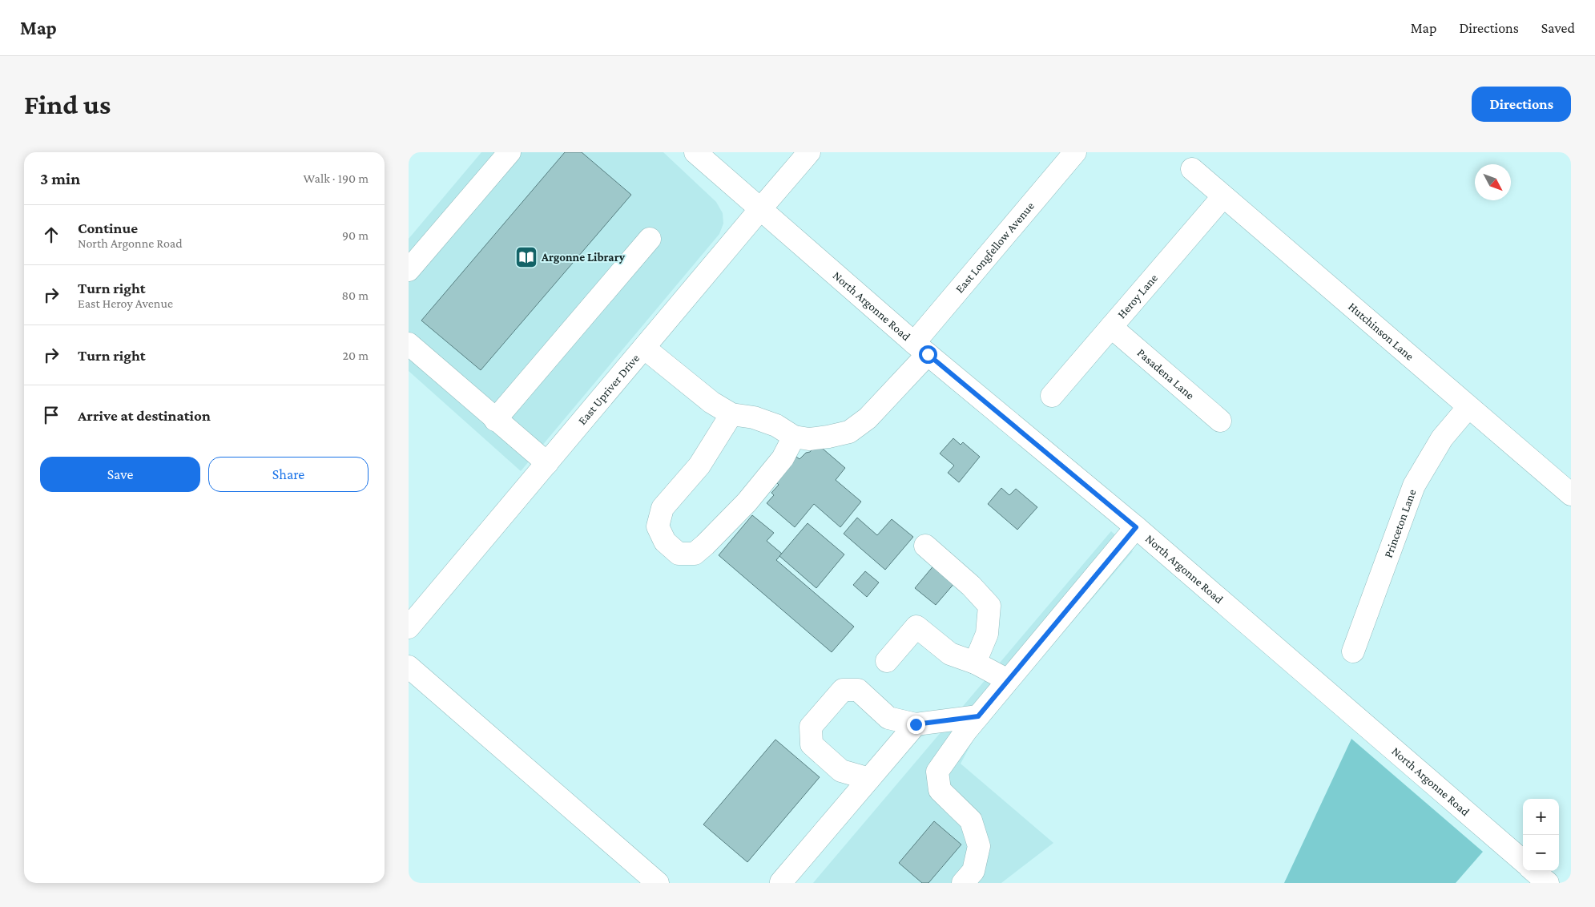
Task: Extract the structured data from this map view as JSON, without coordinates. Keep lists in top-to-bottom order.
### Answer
{
  "streets": {
    "street": [
      "East Longfellow Avenue",
      "Heroy Lane",
      "North Argonne Road",
      "Hutchinson Lane",
      "Pasadena Lane",
      "East Upriver Drive",
      "Princeton Lane"
    ]
  },
  "crossings": [
    ["East Longfellow Avenue", "North Argonne Road"],
    ["Heroy Lane", "Hutchinson Lane"],
    ["Heroy Lane", "Pasadena Lane"],
    ["North Argonne Road", "East Upriver Drive"],
    ["Hutchinson Lane", "Princeton Lane"]
  ],
  "places": {
    "library": ["Argonne Library"]
  },
  "north": "bottom right",
  "page": {
    "header": "Map",
    "nav": ["Map", "Directions", "Saved"],
    "buttons": [
      "Directions",
      ["Save", "Share"]
    ],
    "title": "Find us",
    "heading": ["3 min", "Walk · 190 m"],
    "list": [
      ["Continue", "North Argonne Road", "90 m"],
      ["Turn right", "East Heroy Avenue", "80 m"],
      ["Turn right", "20 m"],
      "Arrive at destination"
    ],
    "map_buttons": ["+", "−"]
  }
}
